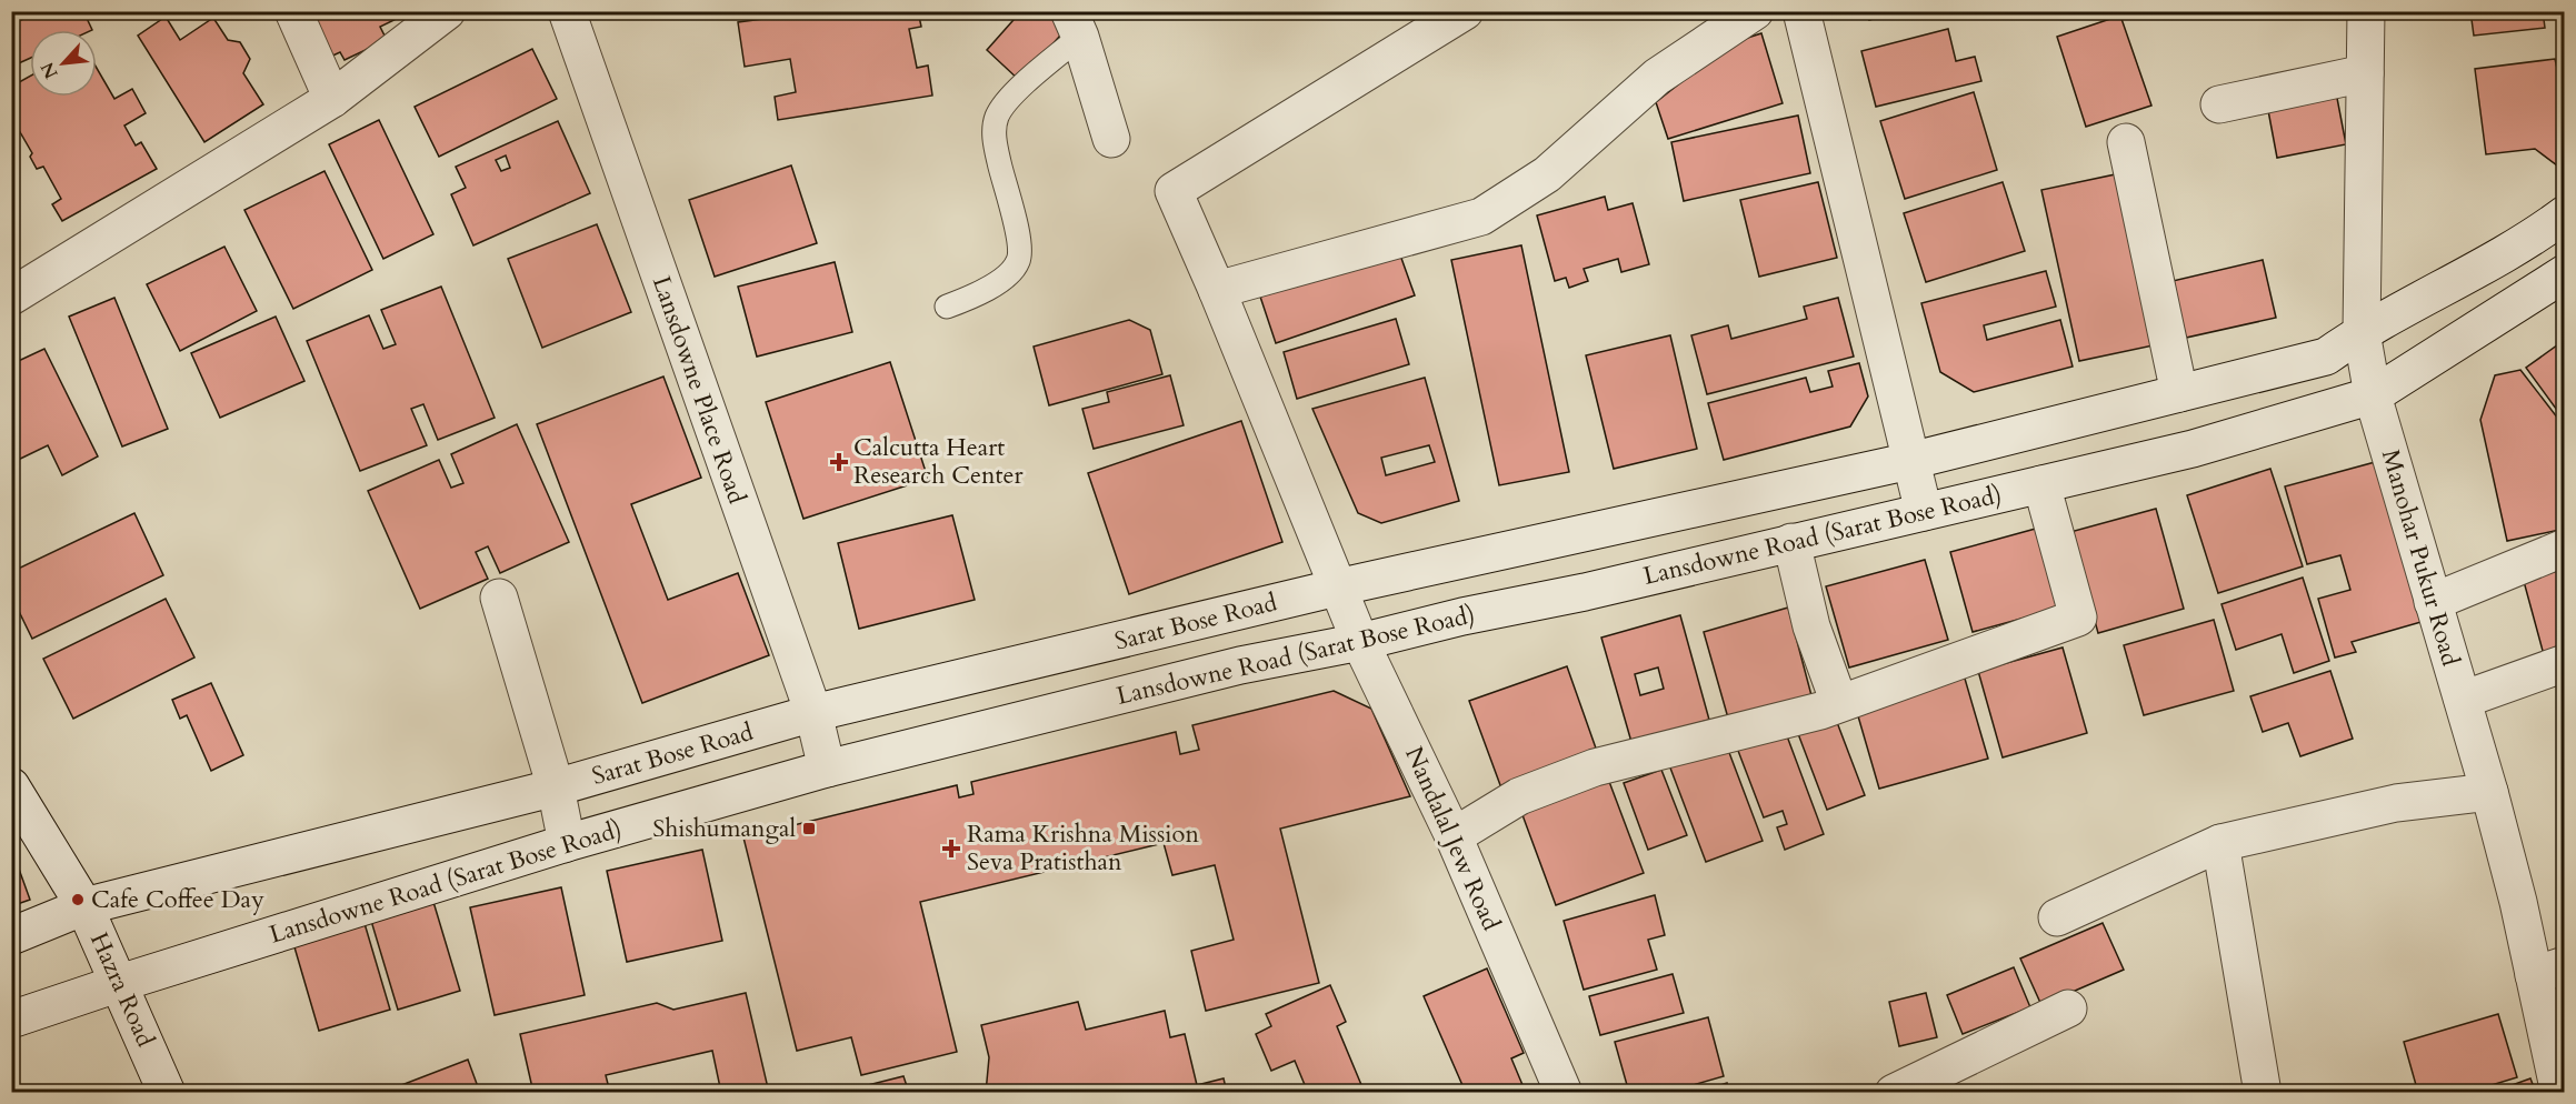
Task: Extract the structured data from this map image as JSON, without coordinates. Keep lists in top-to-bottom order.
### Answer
{
  "streets": {
    "street": [
      "Lansdowne Place Road",
      "Lansdowne Road (Sarat Bose Road)",
      "Manohar Pukur Road",
      "Sarat Bose Road",
      "Nandalal Jew Road",
      "Hazra Road"
    ]
  },
  "crossings": [
    ["Lansdowne Place Road", "Lansdowne Road (Sarat Bose Road)"],
    ["Lansdowne Place Road", "Sarat Bose Road"],
    ["Lansdowne Road (Sarat Bose Road)", "Manohar Pukur Road"],
    ["Lansdowne Road (Sarat Bose Road)", "Nandalal Jew Road"],
    ["Lansdowne Road (Sarat Bose Road)", "Hazra Road"],
    ["Sarat Bose Road", "Nandalal Jew Road"],
    ["Sarat Bose Road", "Hazra Road"]
  ],
  "places": {
    "health": ["Calcutta Heart Research Center", "Rama Krishna Mission Seva Pratisthan"],
    "transit": ["Shishumangal"],
    "other": ["Cafe Coffee Day"]
  },
  "north": "bottom left"
}
